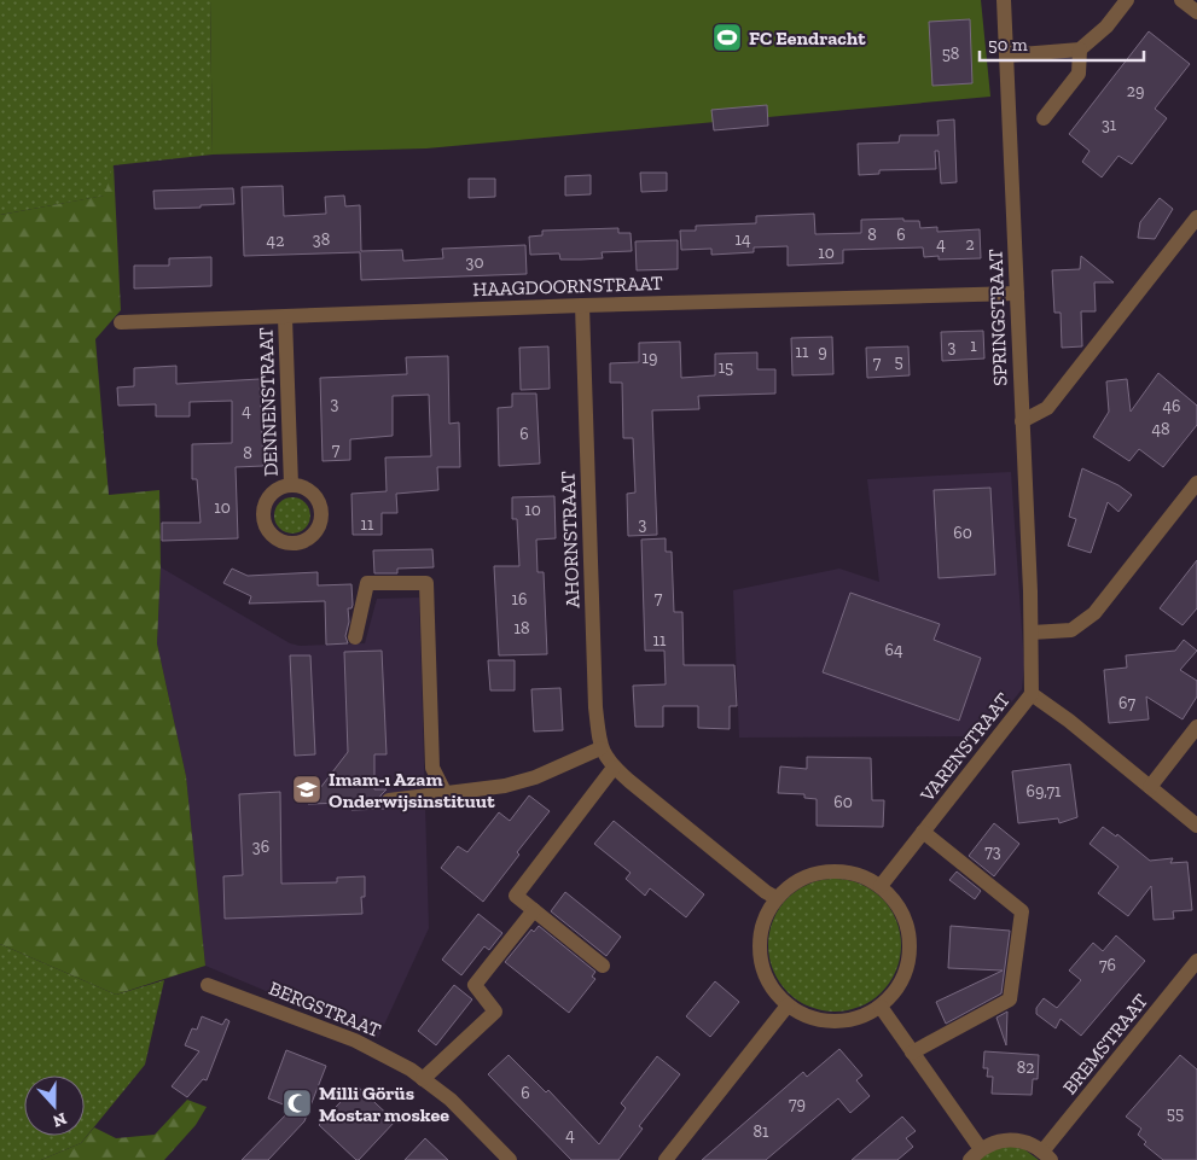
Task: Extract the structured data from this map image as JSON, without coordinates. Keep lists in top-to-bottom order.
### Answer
{
  "streets": {
    "street": [
      "HAAGDOORNSTRAAT",
      "SPRINGSTRAAT",
      "DENNENSTRAAT",
      "AHORNSTRAAT",
      "VARENSTRAAT",
      "BERGSTRAAT",
      "BREMSTRAAT"
    ]
  },
  "crossings": [
    ["HAAGDOORNSTRAAT", "SPRINGSTRAAT"],
    ["HAAGDOORNSTRAAT", "DENNENSTRAAT"],
    ["HAAGDOORNSTRAAT", "AHORNSTRAAT"],
    ["SPRINGSTRAAT", "VARENSTRAAT"],
    ["AHORNSTRAAT", "VARENSTRAAT"]
  ],
  "places": {
    "sports": ["FC Eendracht"],
    "school or university": ["Imam-ı Azam Onderwijsinstituut"],
    "mosque": ["Milli Görüs Mostar moskee"]
  },
  "house_numbers": [
    "58",
    "29",
    "31",
    "8",
    "6",
    "38",
    "14",
    "42",
    "4",
    "2",
    "10",
    "30",
    "1",
    "3",
    "11",
    "9",
    "19",
    "5",
    "7",
    "15",
    "3",
    "46",
    "4",
    "48",
    "6",
    "7",
    "8",
    "10",
    "10",
    "11",
    "3",
    "60",
    "7",
    "16",
    "18",
    "11",
    "64",
    "67",
    "69,71",
    "60",
    "36",
    "73",
    "76",
    "82",
    "6",
    "79",
    "55",
    "81",
    "4"
  ],
  "scale_bar": "50 m",
  "north": "bottom"
}
